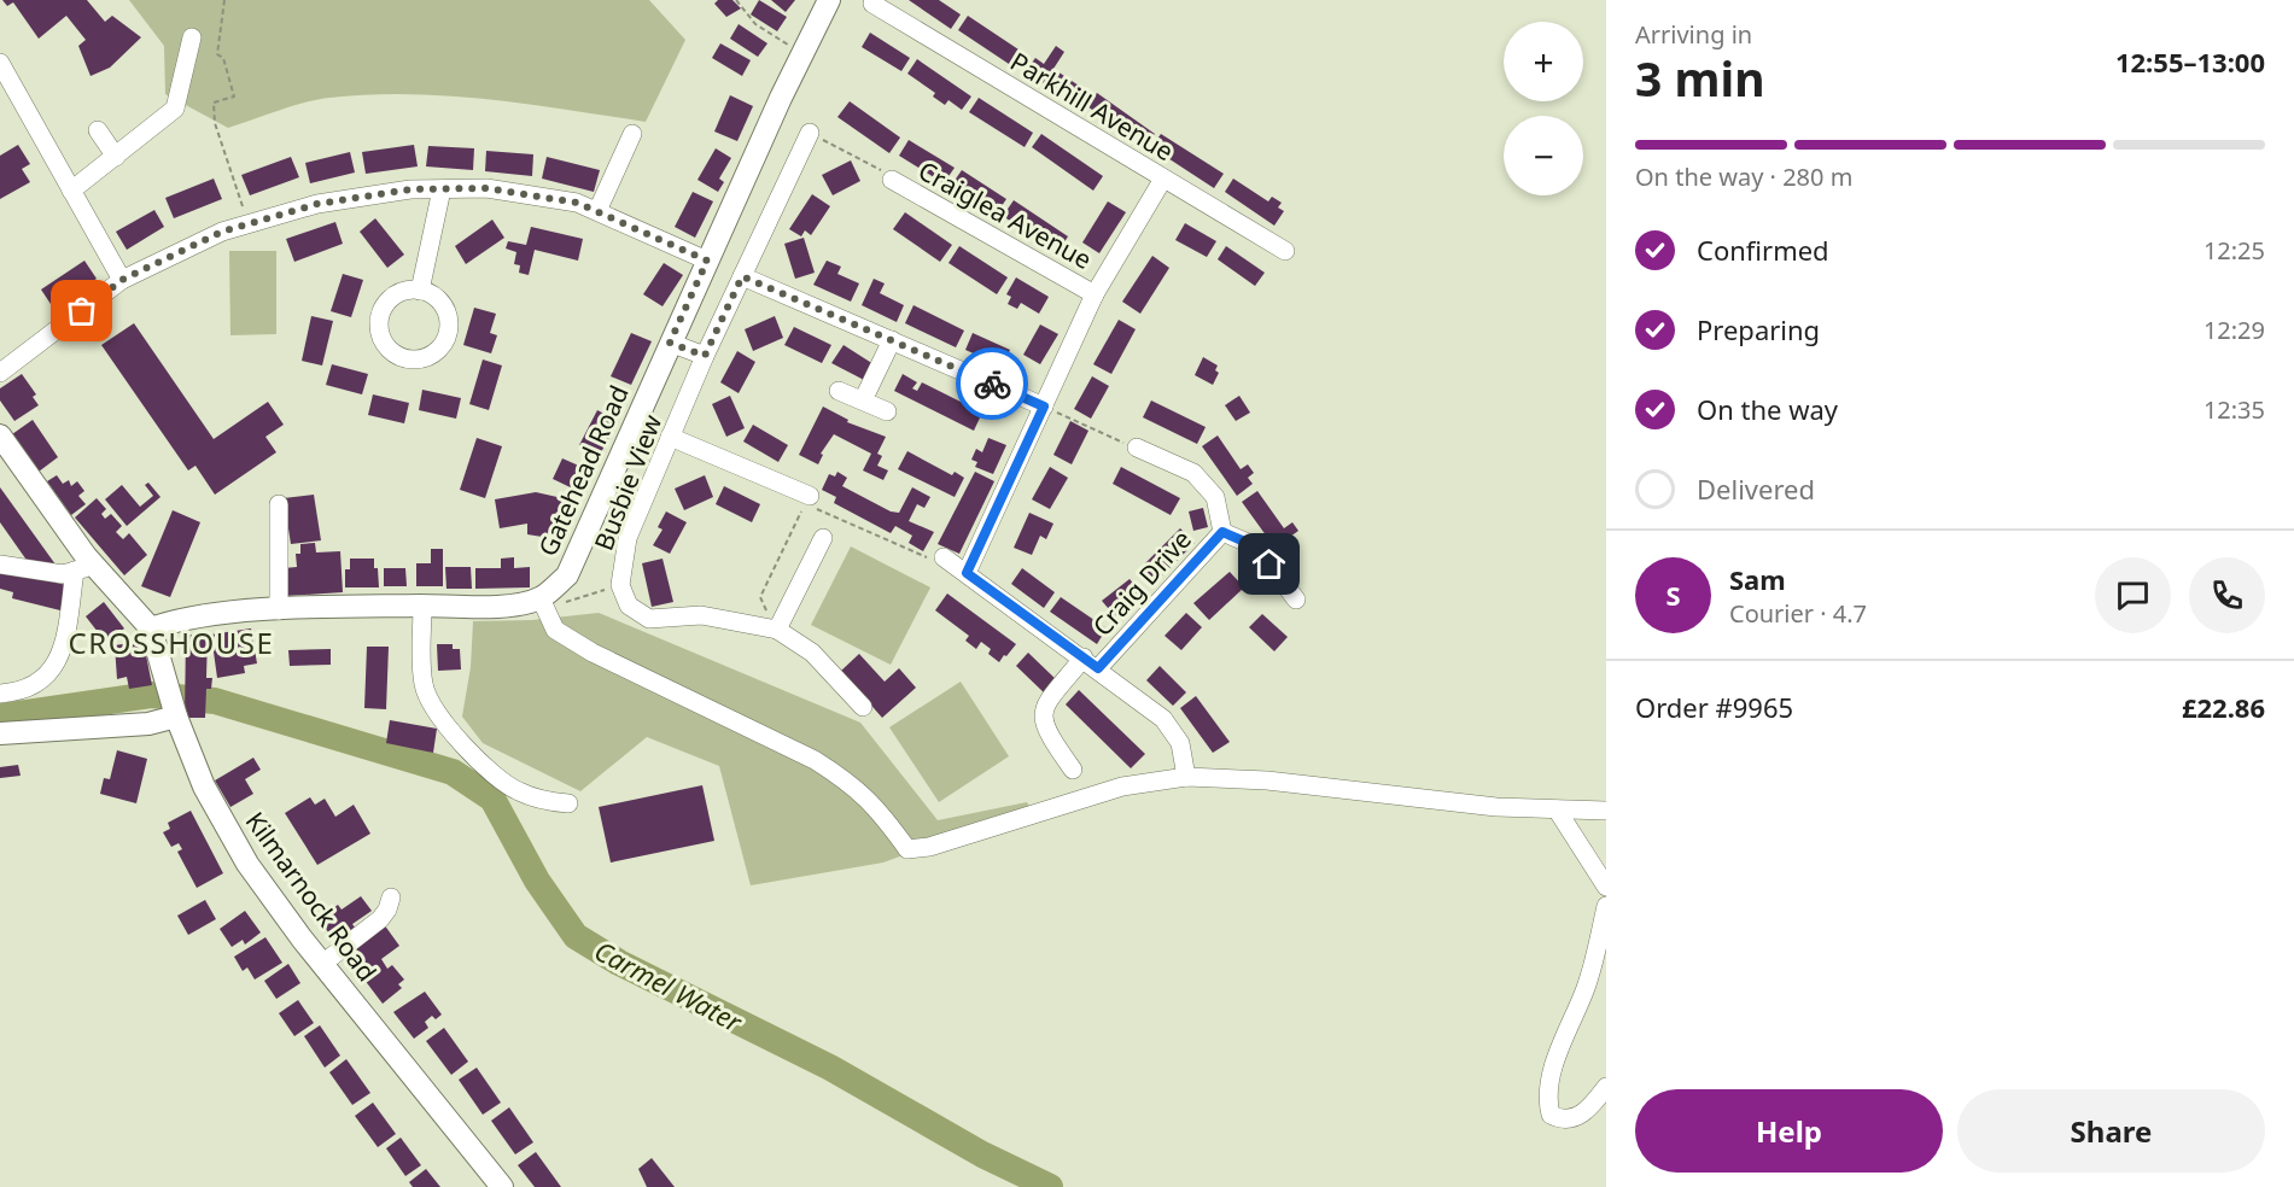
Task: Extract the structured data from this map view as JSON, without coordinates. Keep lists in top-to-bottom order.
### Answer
{
  "streets": {
    "main road": ["Gatehead Road", "Kilmarnock Road"],
    "street": [
      "Parkhill Avenue",
      "Craiglea Avenue",
      "Busbie View",
      "Craig Drive"
    ]
  },
  "crossings": [
    ["Parkhill Avenue", "Craiglea Avenue"]
  ],
  "districts": ["CROSSHOUSE"],
  "water": ["Carmel Water"],
  "page": {
    "heading": ["3 min", "Arriving in", "12:55–13:00"],
    "panel": [
      "Sam",
      "Courier · 4.7",
      "Order #9965",
      "£22.86"
    ],
    "map_buttons": ["+", "−"],
    "bar": "On the way · 280 m",
    "list": [
      ["Confirmed", "12:25"],
      ["Preparing", "12:29"],
      ["On the way", "12:35"],
      "Delivered"
    ],
    "round": "S",
    "buttons": ["Help", "Share"]
  }
}
